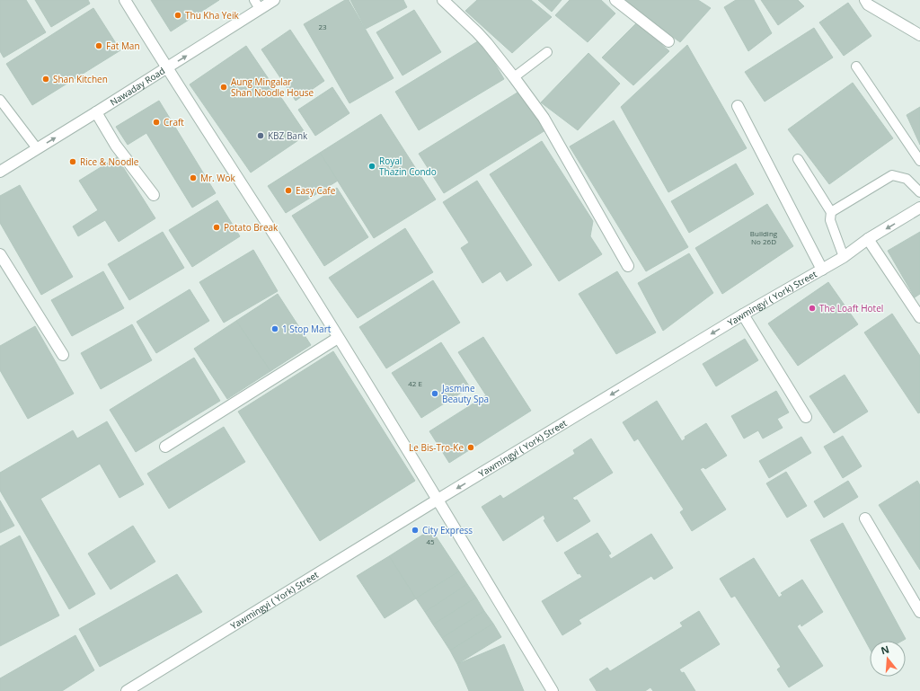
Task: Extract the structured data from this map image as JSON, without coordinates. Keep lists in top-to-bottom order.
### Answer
{
  "streets": {
    "street": ["Nawaday Road", "Yawmingyi ( York) Street"]
  },
  "one_way": ["Nawaday Road", "Yawmingyi ( York) Street"],
  "places": [
    "Thu Kha Yeik",
    "Fat Man",
    "Shan Kitchen",
    "Aung Mingalar Shan Noodle House",
    "Craft",
    "KBZ Bank",
    "Rice & Noodle",
    "Royal Thazin Condo",
    "Mr. Wok",
    "Easy Cafe",
    "Potato Break",
    "The Loaft Hotel",
    "1 Stop Mart",
    "Jasmine Beauty Spa",
    "Le Bis-Tro-Ke",
    "City Express"
  ],
  "house_numbers": [
    "23",
    "Building No 26D",
    "42 E",
    "45"
  ],
  "north": "top"
}
